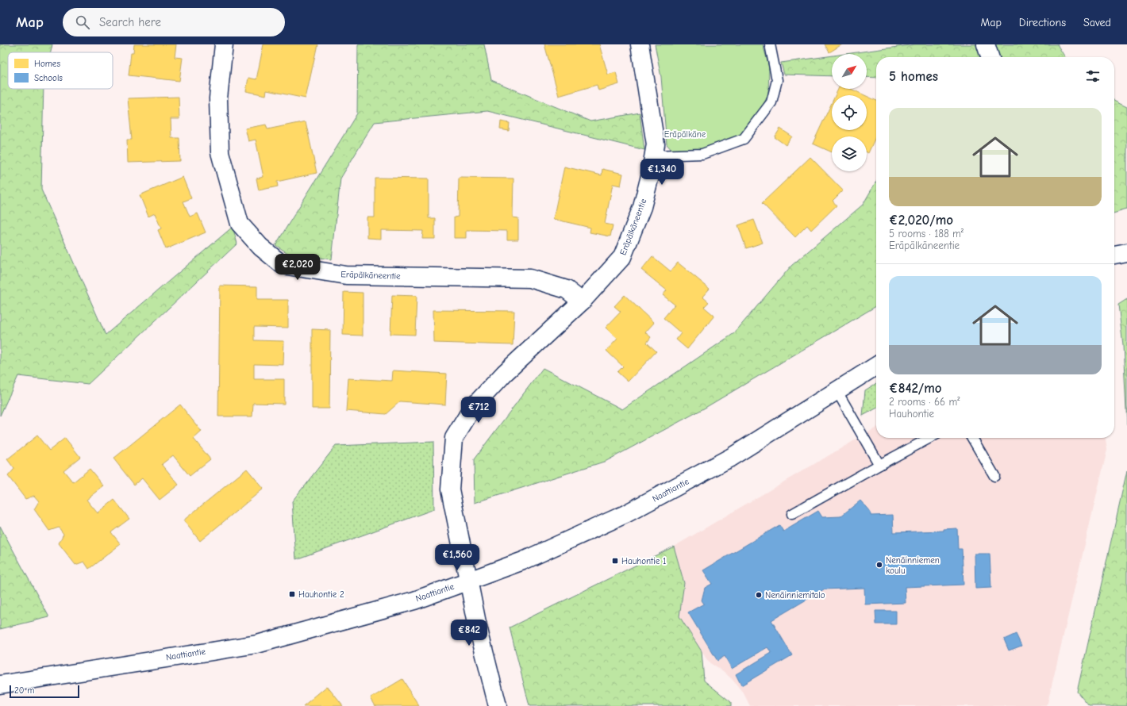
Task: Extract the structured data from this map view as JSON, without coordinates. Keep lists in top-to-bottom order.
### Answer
{
  "streets": {
    "street": ["Eräpälkäneentie", "Naattiantie"]
  },
  "crossings": [
    ["Eräpälkäneentie", "Naattiantie"]
  ],
  "parks": ["Eräpälkäne"],
  "places": {
    "transit": ["Hauhontie 1", "Hauhontie 2"],
    "other": ["Nenäinniemen koulu", "Nenäinniemitalo"]
  },
  "legend": ["Homes", "Schools"],
  "scale_bar": "20 m",
  "north": "top right",
  "page": {
    "header": "Map",
    "search": "Search here",
    "nav": ["Map", "Directions", "Saved"],
    "heading": "5 homes",
    "list": [
      {
        "name": "€2,020/mo",
        "note": "5 rooms · 188 m² · Eräpälkäneentie"
      },
      {
        "name": "€842/mo",
        "note": "2 rooms · 66 m² · Hauhontie"
      }
    ],
    "price": [
      "€1,340",
      "€2,020",
      "€712",
      "€1,560",
      "€842"
    ],
    "scale": "20 m"
  }
}
